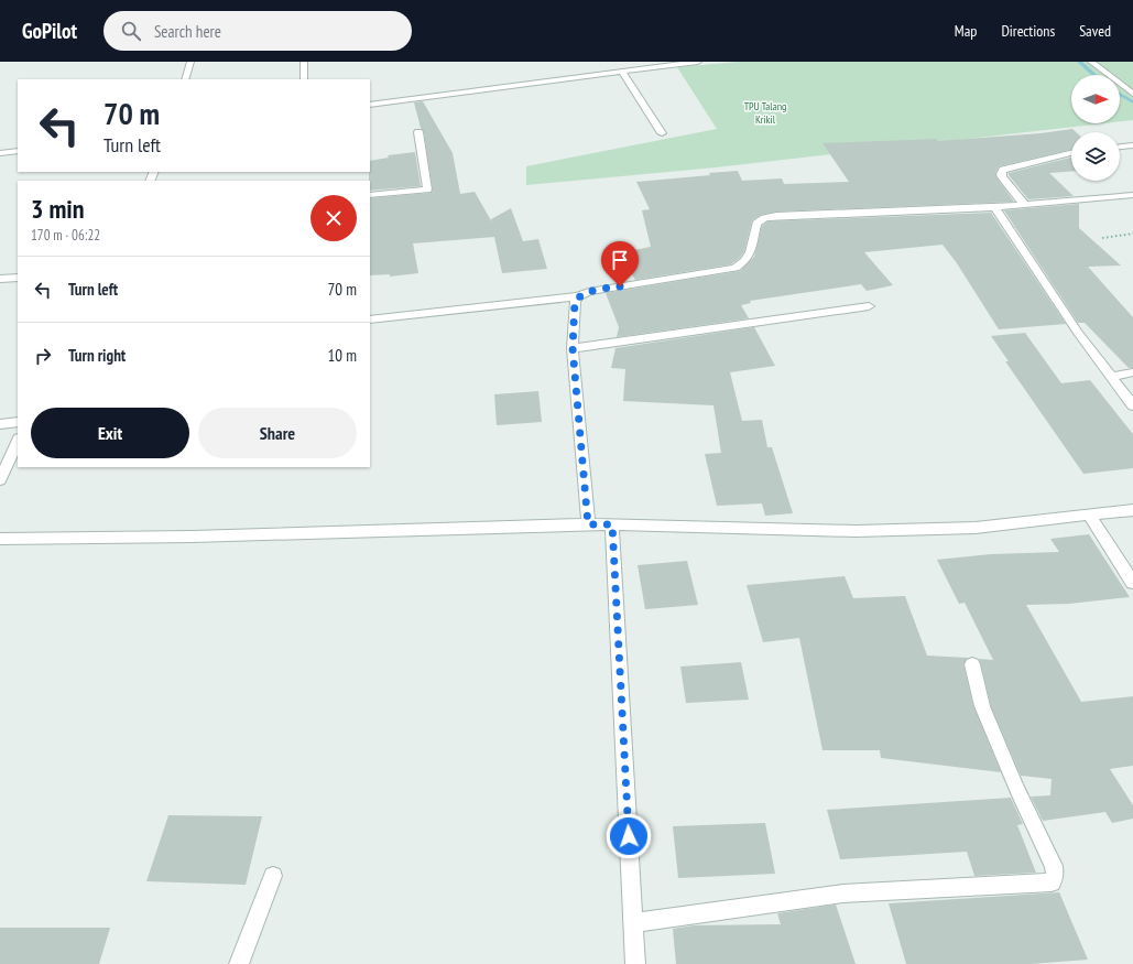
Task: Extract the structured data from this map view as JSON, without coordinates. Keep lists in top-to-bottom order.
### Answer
{
  "parks": ["TPU Talang Krikil"],
  "north": "right",
  "page": {
    "header": "GoPilot",
    "search": "Search here",
    "nav": ["Map", "Directions", "Saved"],
    "turn": ["70 m", "Turn left"],
    "heading": ["3 min", "170 m · 06:22"],
    "list": [
      {
        "name": "Turn left",
        "value": "70 m"
      },
      {
        "name": "Turn right",
        "value": "10 m"
      }
    ],
    "buttons": ["Exit", "Share"]
  }
}
